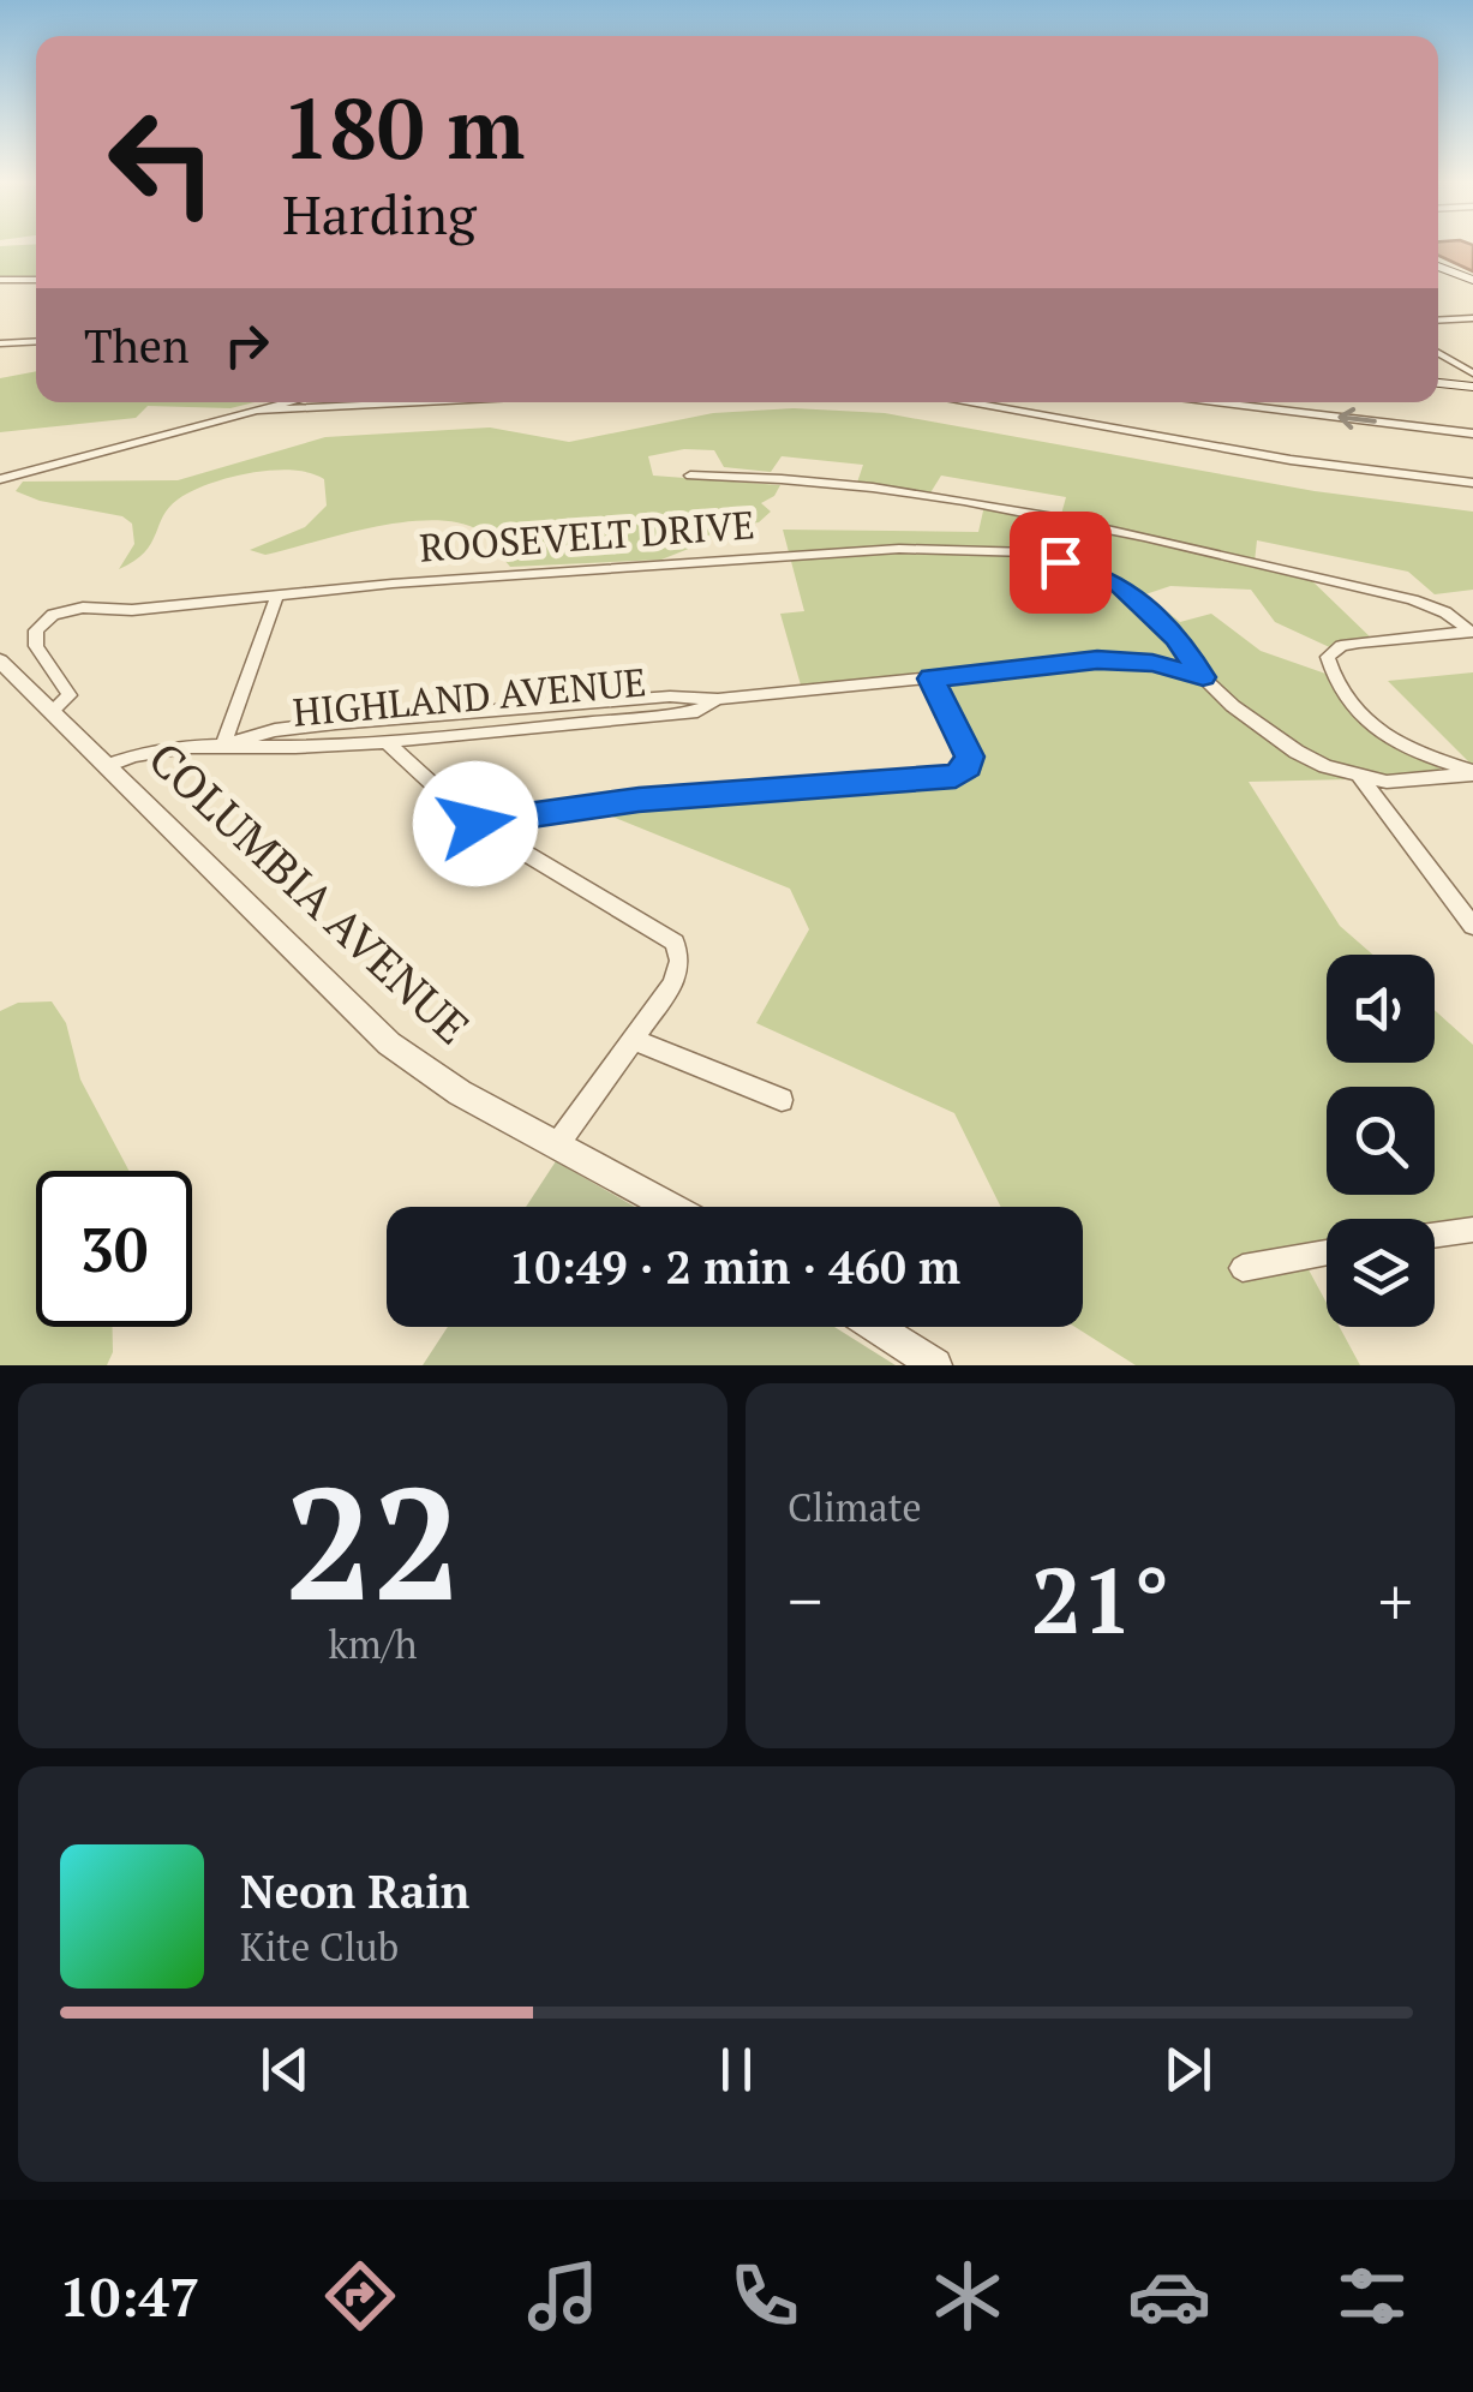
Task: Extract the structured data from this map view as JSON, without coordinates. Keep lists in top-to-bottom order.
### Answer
{
  "streets": {
    "street": ["ROOSEVELT DRIVE", "HIGHLAND AVENUE", "COLUMBIA AVENUE"]
  },
  "crossings": [
    ["ROOSEVELT DRIVE", "HIGHLAND AVENUE"],
    ["ROOSEVELT DRIVE", "COLUMBIA AVENUE"],
    ["HIGHLAND AVENUE", "COLUMBIA AVENUE"]
  ],
  "page": {
    "turn": ["180 m", "Harding"],
    "then": "Then",
    "limit": "30",
    "trip": "10:49 · 2 min · 460 m",
    "tile": [
      ["22", "km/h"],
      "Climate"
    ],
    "heat": ["−", "21°", "+"],
    "song": ["Neon Rain", "Kite Club"],
    "tabs": "10:47"
  }
}
